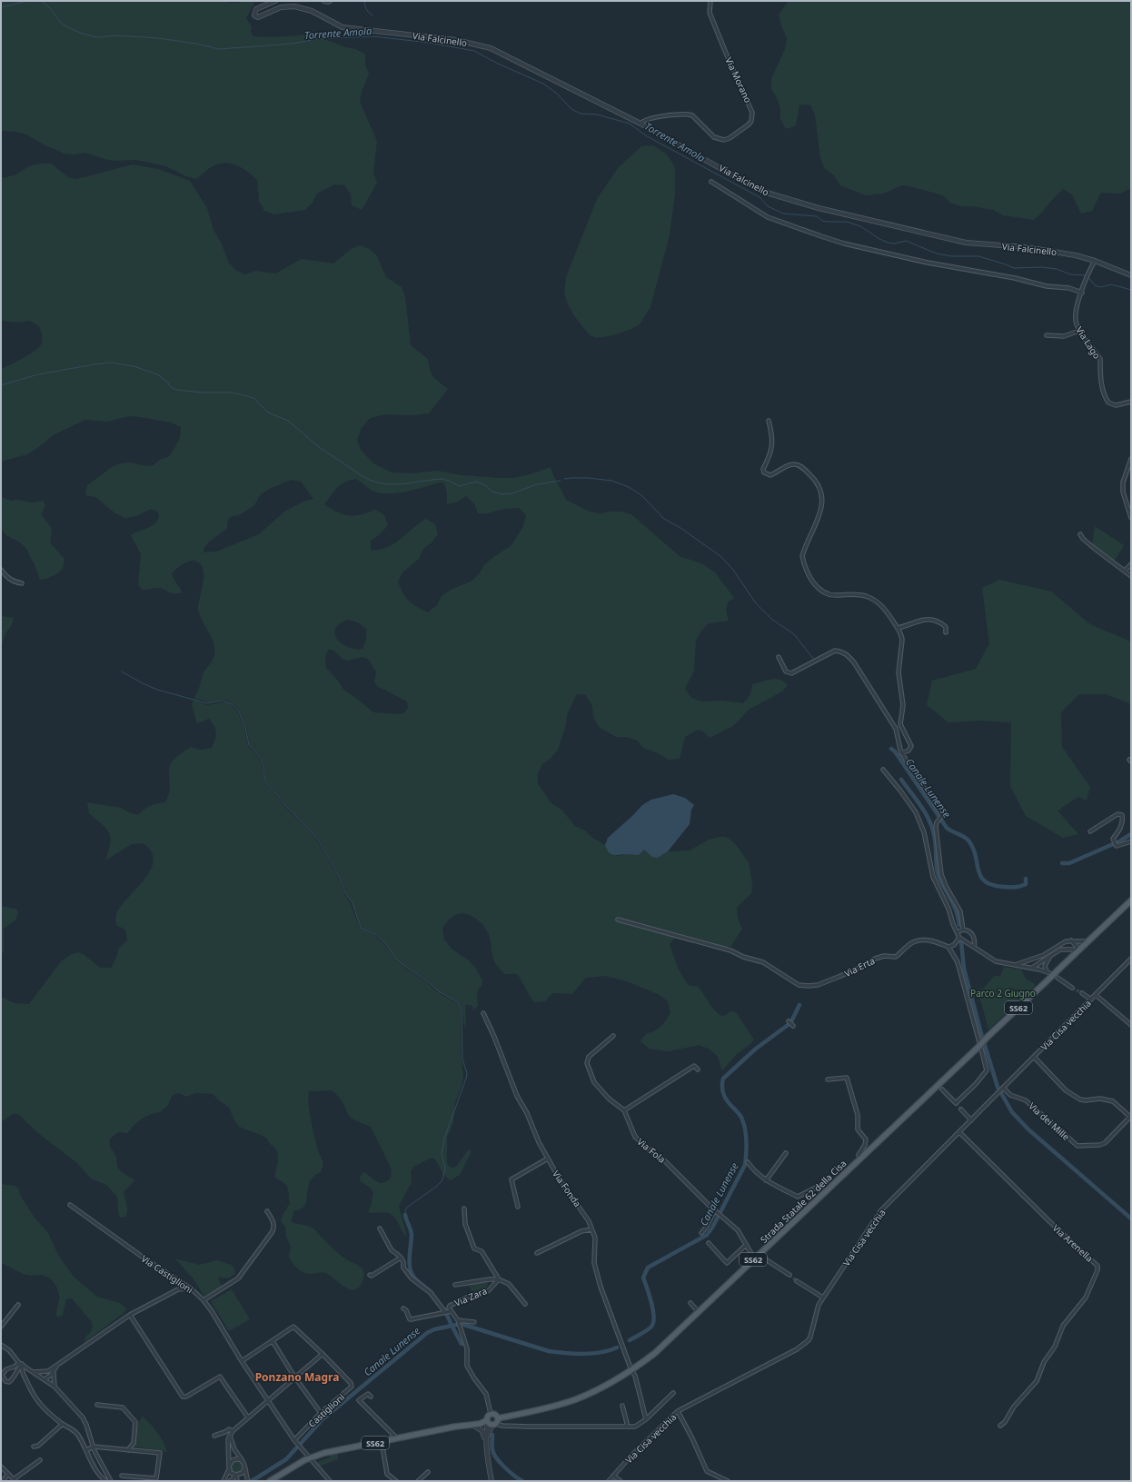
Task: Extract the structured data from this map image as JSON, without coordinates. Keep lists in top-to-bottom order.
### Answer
{
  "streets": {
    "main road": ["SS62", "Strada Statale 62 della Cisa"],
    "street": [
      "Via Falcinello",
      "Via Morano",
      "Via Lago",
      "Via Erta",
      "Via Cisa vecchia",
      "Via dei Mille",
      "Via Fola",
      "Via Fonda",
      "Via Arenella",
      "Via Castiglioni",
      "Via Zara",
      "Castiglioni"
    ]
  },
  "crossings": [
    ["Via Falcinello", "Via Morano"],
    ["Via Falcinello", "Via Lago"],
    ["SS62", "Strada Statale 62 della Cisa"],
    ["SS62", "Via Castiglioni"],
    ["Via Cisa vecchia", "Via dei Mille"],
    ["Via Cisa vecchia", "Via Arenella"],
    ["Via Fola", "Strada Statale 62 della Cisa"],
    ["Via Fonda", "Strada Statale 62 della Cisa"],
    ["Via Castiglioni", "Castiglioni"]
  ],
  "districts": ["Ponzano Magra"],
  "water": ["Torrente Amola", "Canale Lunense"],
  "parks": ["Parco 2 Giugno"]
}
